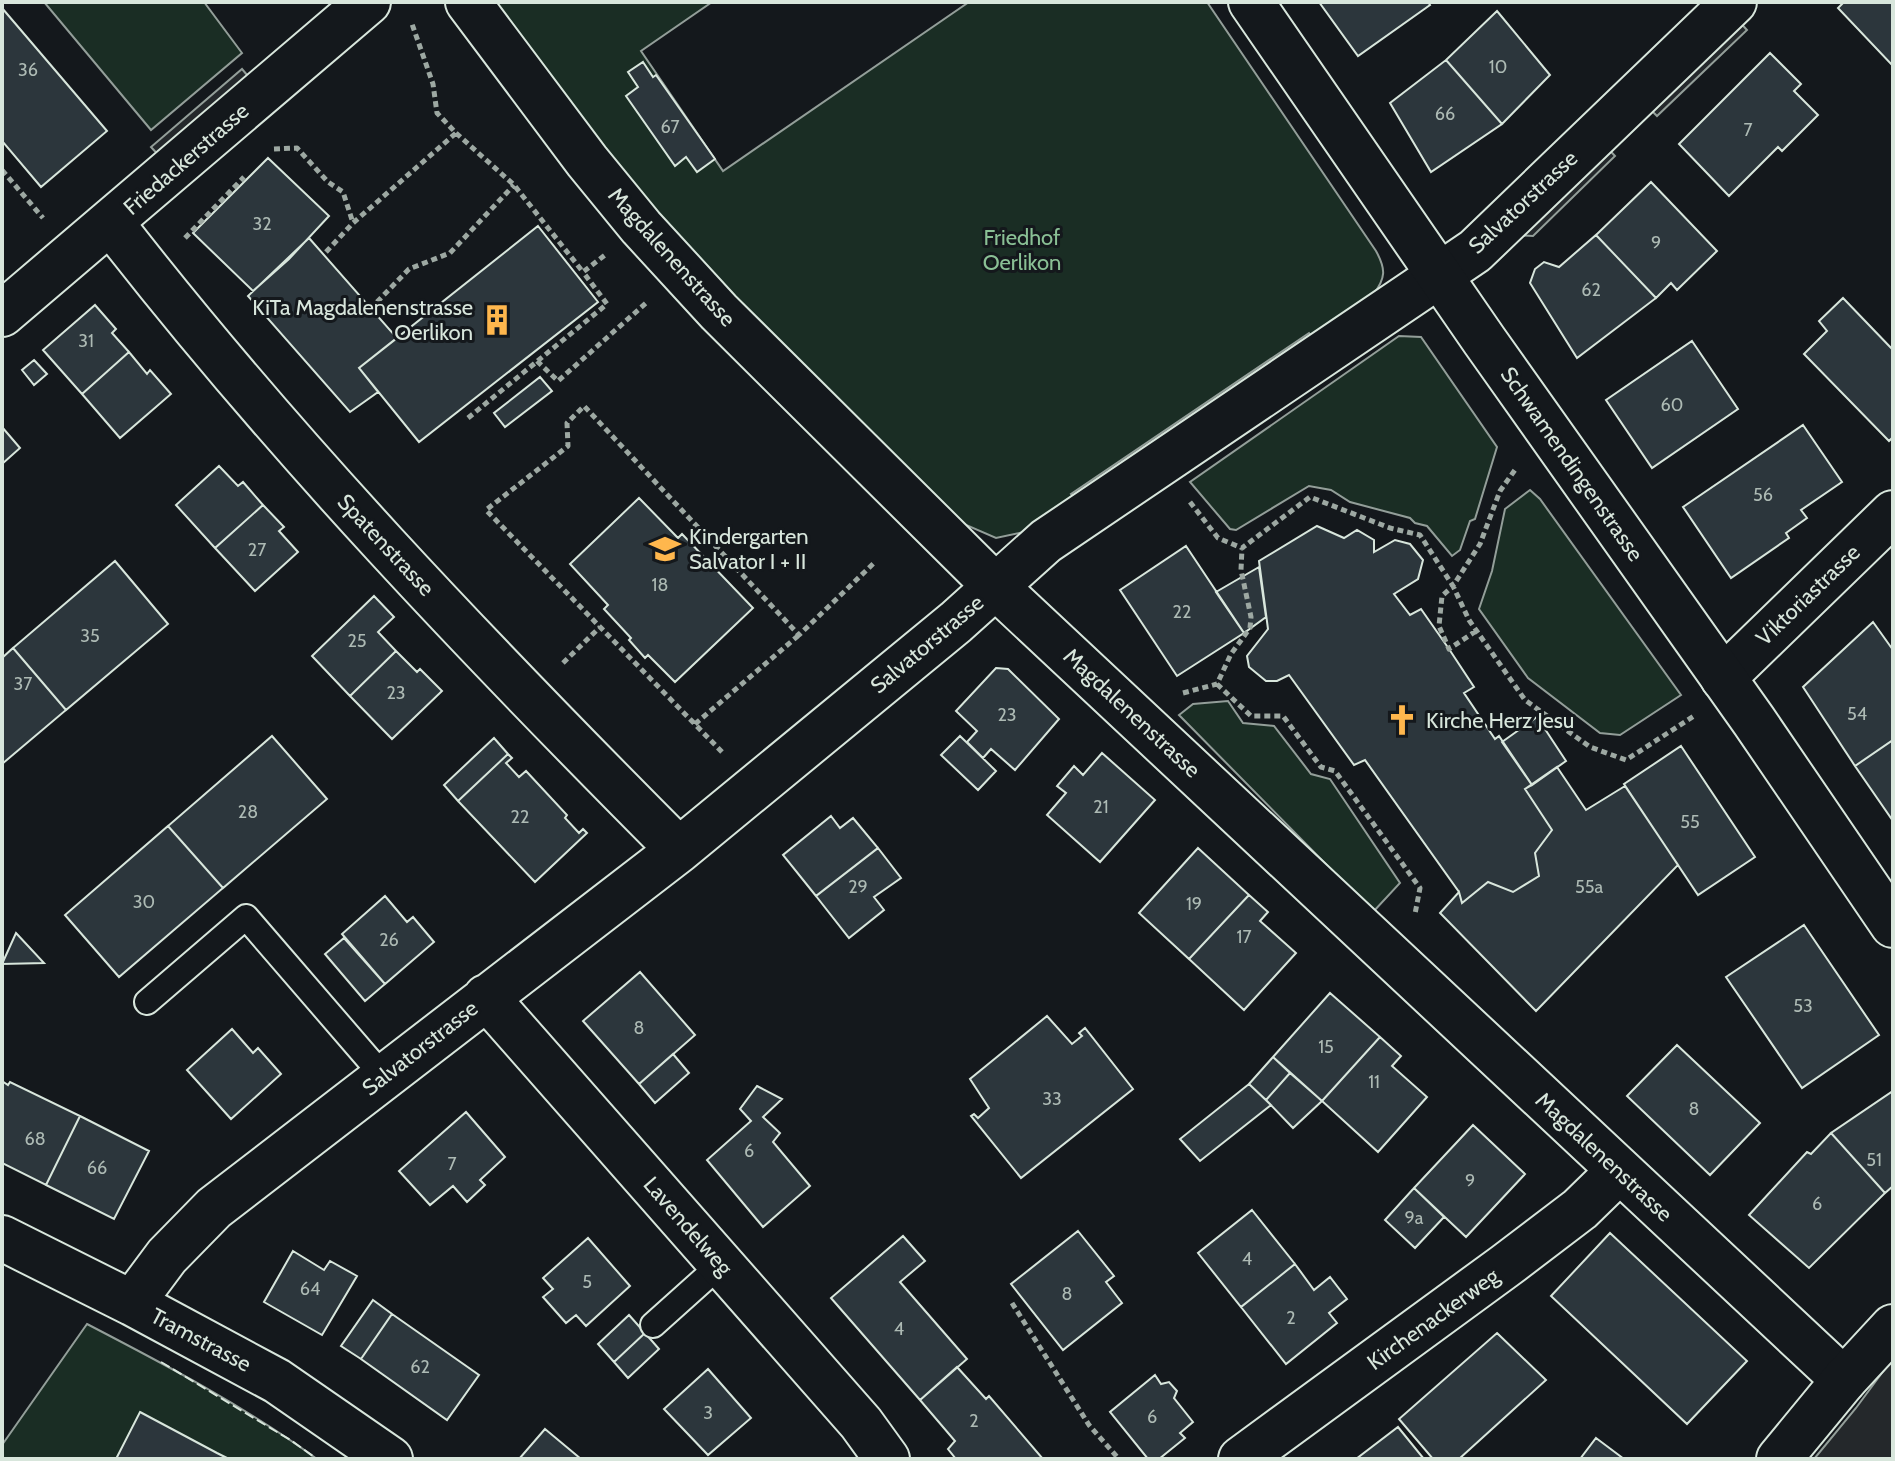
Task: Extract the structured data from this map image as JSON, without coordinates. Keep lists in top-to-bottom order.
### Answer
{
  "streets": {
    "street": [
      "Friedackerstrasse",
      "Salvatorstrasse",
      "Magdalenenstrasse",
      "Schwamendingenstrasse",
      "Spatenstrasse",
      "Viktoriastrasse",
      "Lavendelweg",
      "Kirchenackerweg",
      "Tramstrasse"
    ]
  },
  "crossings": [
    ["Friedackerstrasse", "Spatenstrasse"],
    ["Salvatorstrasse", "Magdalenenstrasse"],
    ["Salvatorstrasse", "Schwamendingenstrasse"],
    ["Salvatorstrasse", "Spatenstrasse"],
    ["Salvatorstrasse", "Lavendelweg"],
    ["Salvatorstrasse", "Tramstrasse"],
    ["Magdalenenstrasse", "Kirchenackerweg"],
    ["Schwamendingenstrasse", "Viktoriastrasse"]
  ],
  "parks": ["Friedhof Oerlikon"],
  "places": {
    "building": ["KiTa Magdalenenstrasse Oerlikon"],
    "school or university": ["Kindergarten Salvator I + II"],
    "church": ["Kirche Herz Jesu"]
  },
  "house_numbers": [
    "10",
    "36",
    "66",
    "67",
    "7",
    "32",
    "9",
    "62",
    "31",
    "60",
    "56",
    "27",
    "18",
    "22",
    "35",
    "25",
    "37",
    "23",
    "54",
    "23",
    "21",
    "28",
    "22",
    "55",
    "29",
    "55a",
    "30",
    "19",
    "17",
    "26",
    "53",
    "8",
    "15",
    "11",
    "33",
    "8",
    "68",
    "6",
    "51",
    "7",
    "66",
    "9",
    "6",
    "9a",
    "4",
    "5",
    "64",
    "8",
    "2",
    "4",
    "62",
    "3",
    "6",
    "2"
  ]
}
